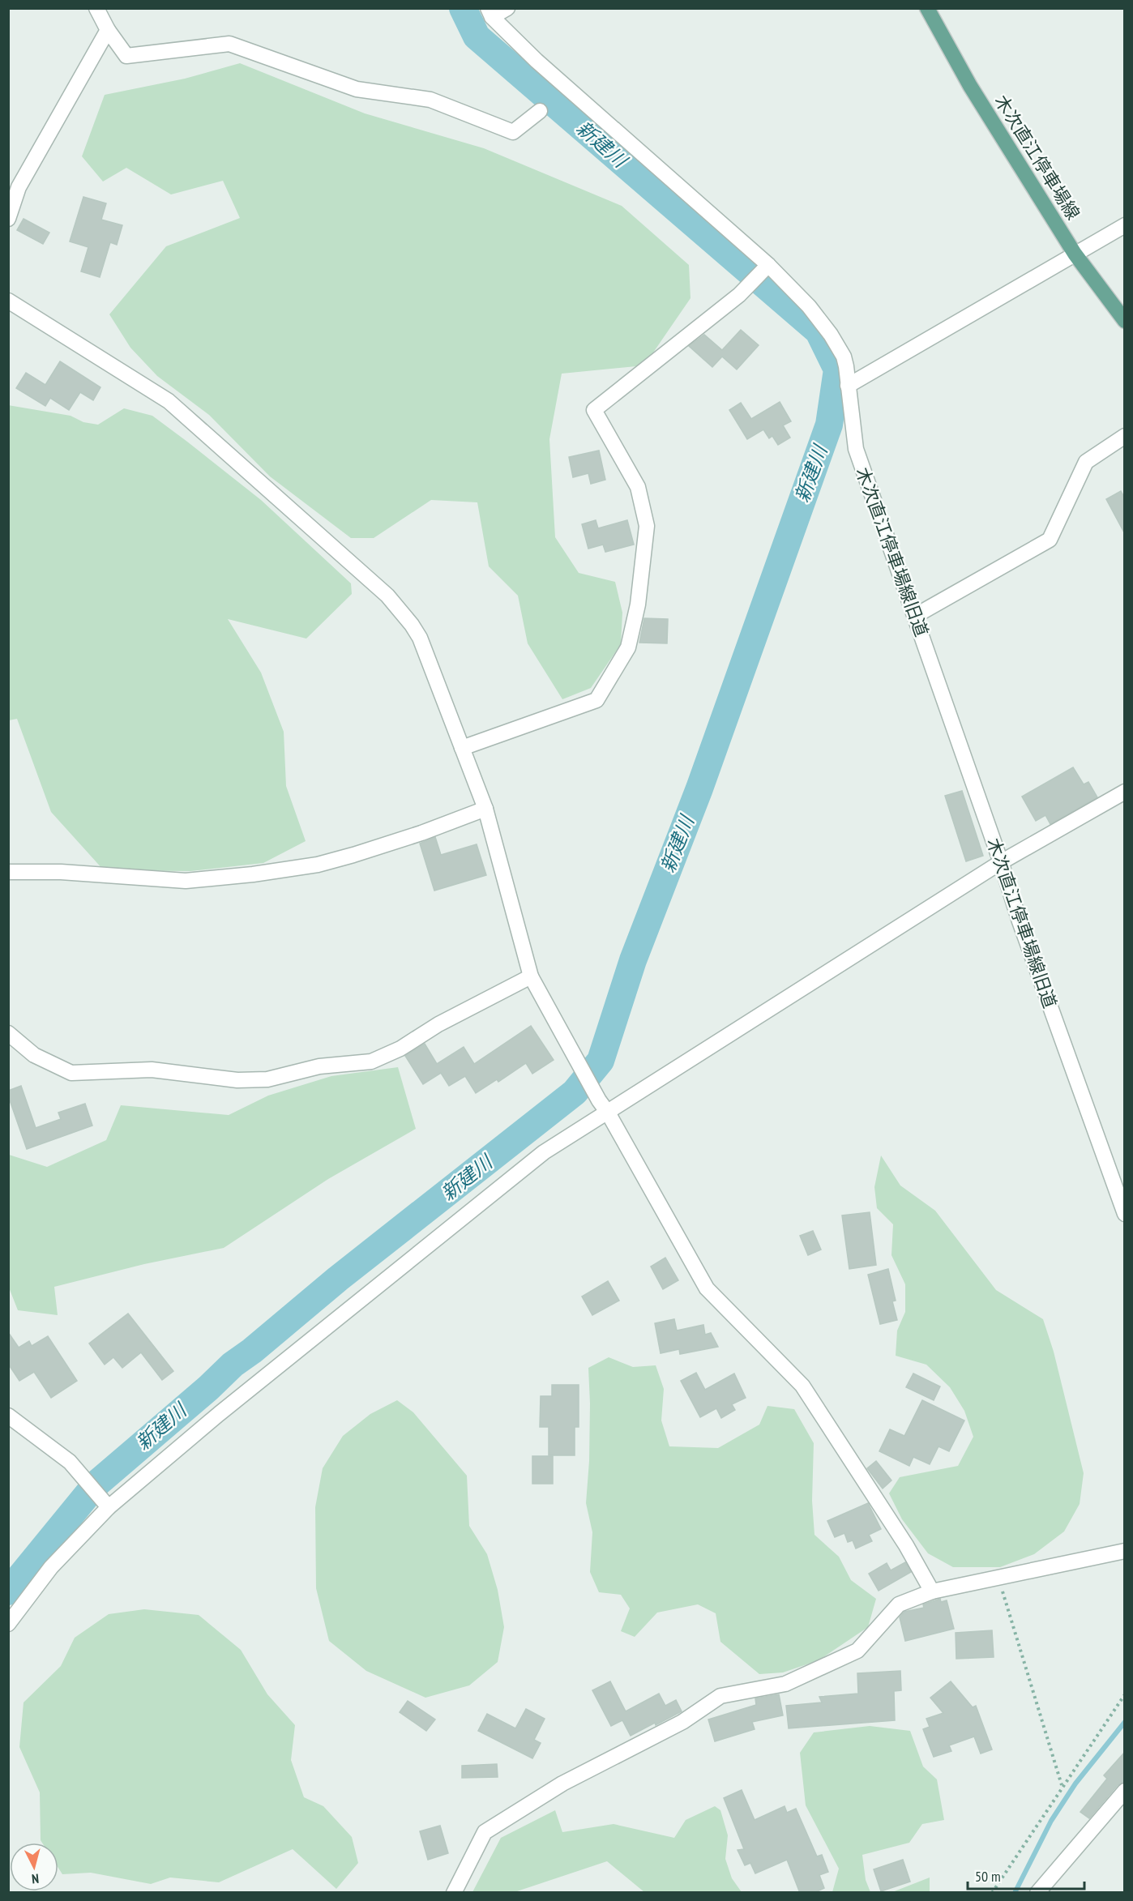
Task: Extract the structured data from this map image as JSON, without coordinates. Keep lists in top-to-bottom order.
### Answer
{
  "streets": {
    "main road": ["木次直江停車場線"],
    "street": ["木次直江停車場線旧道"]
  },
  "water": ["新建川"],
  "scale_bar": "50 m",
  "north": "bottom"
}
